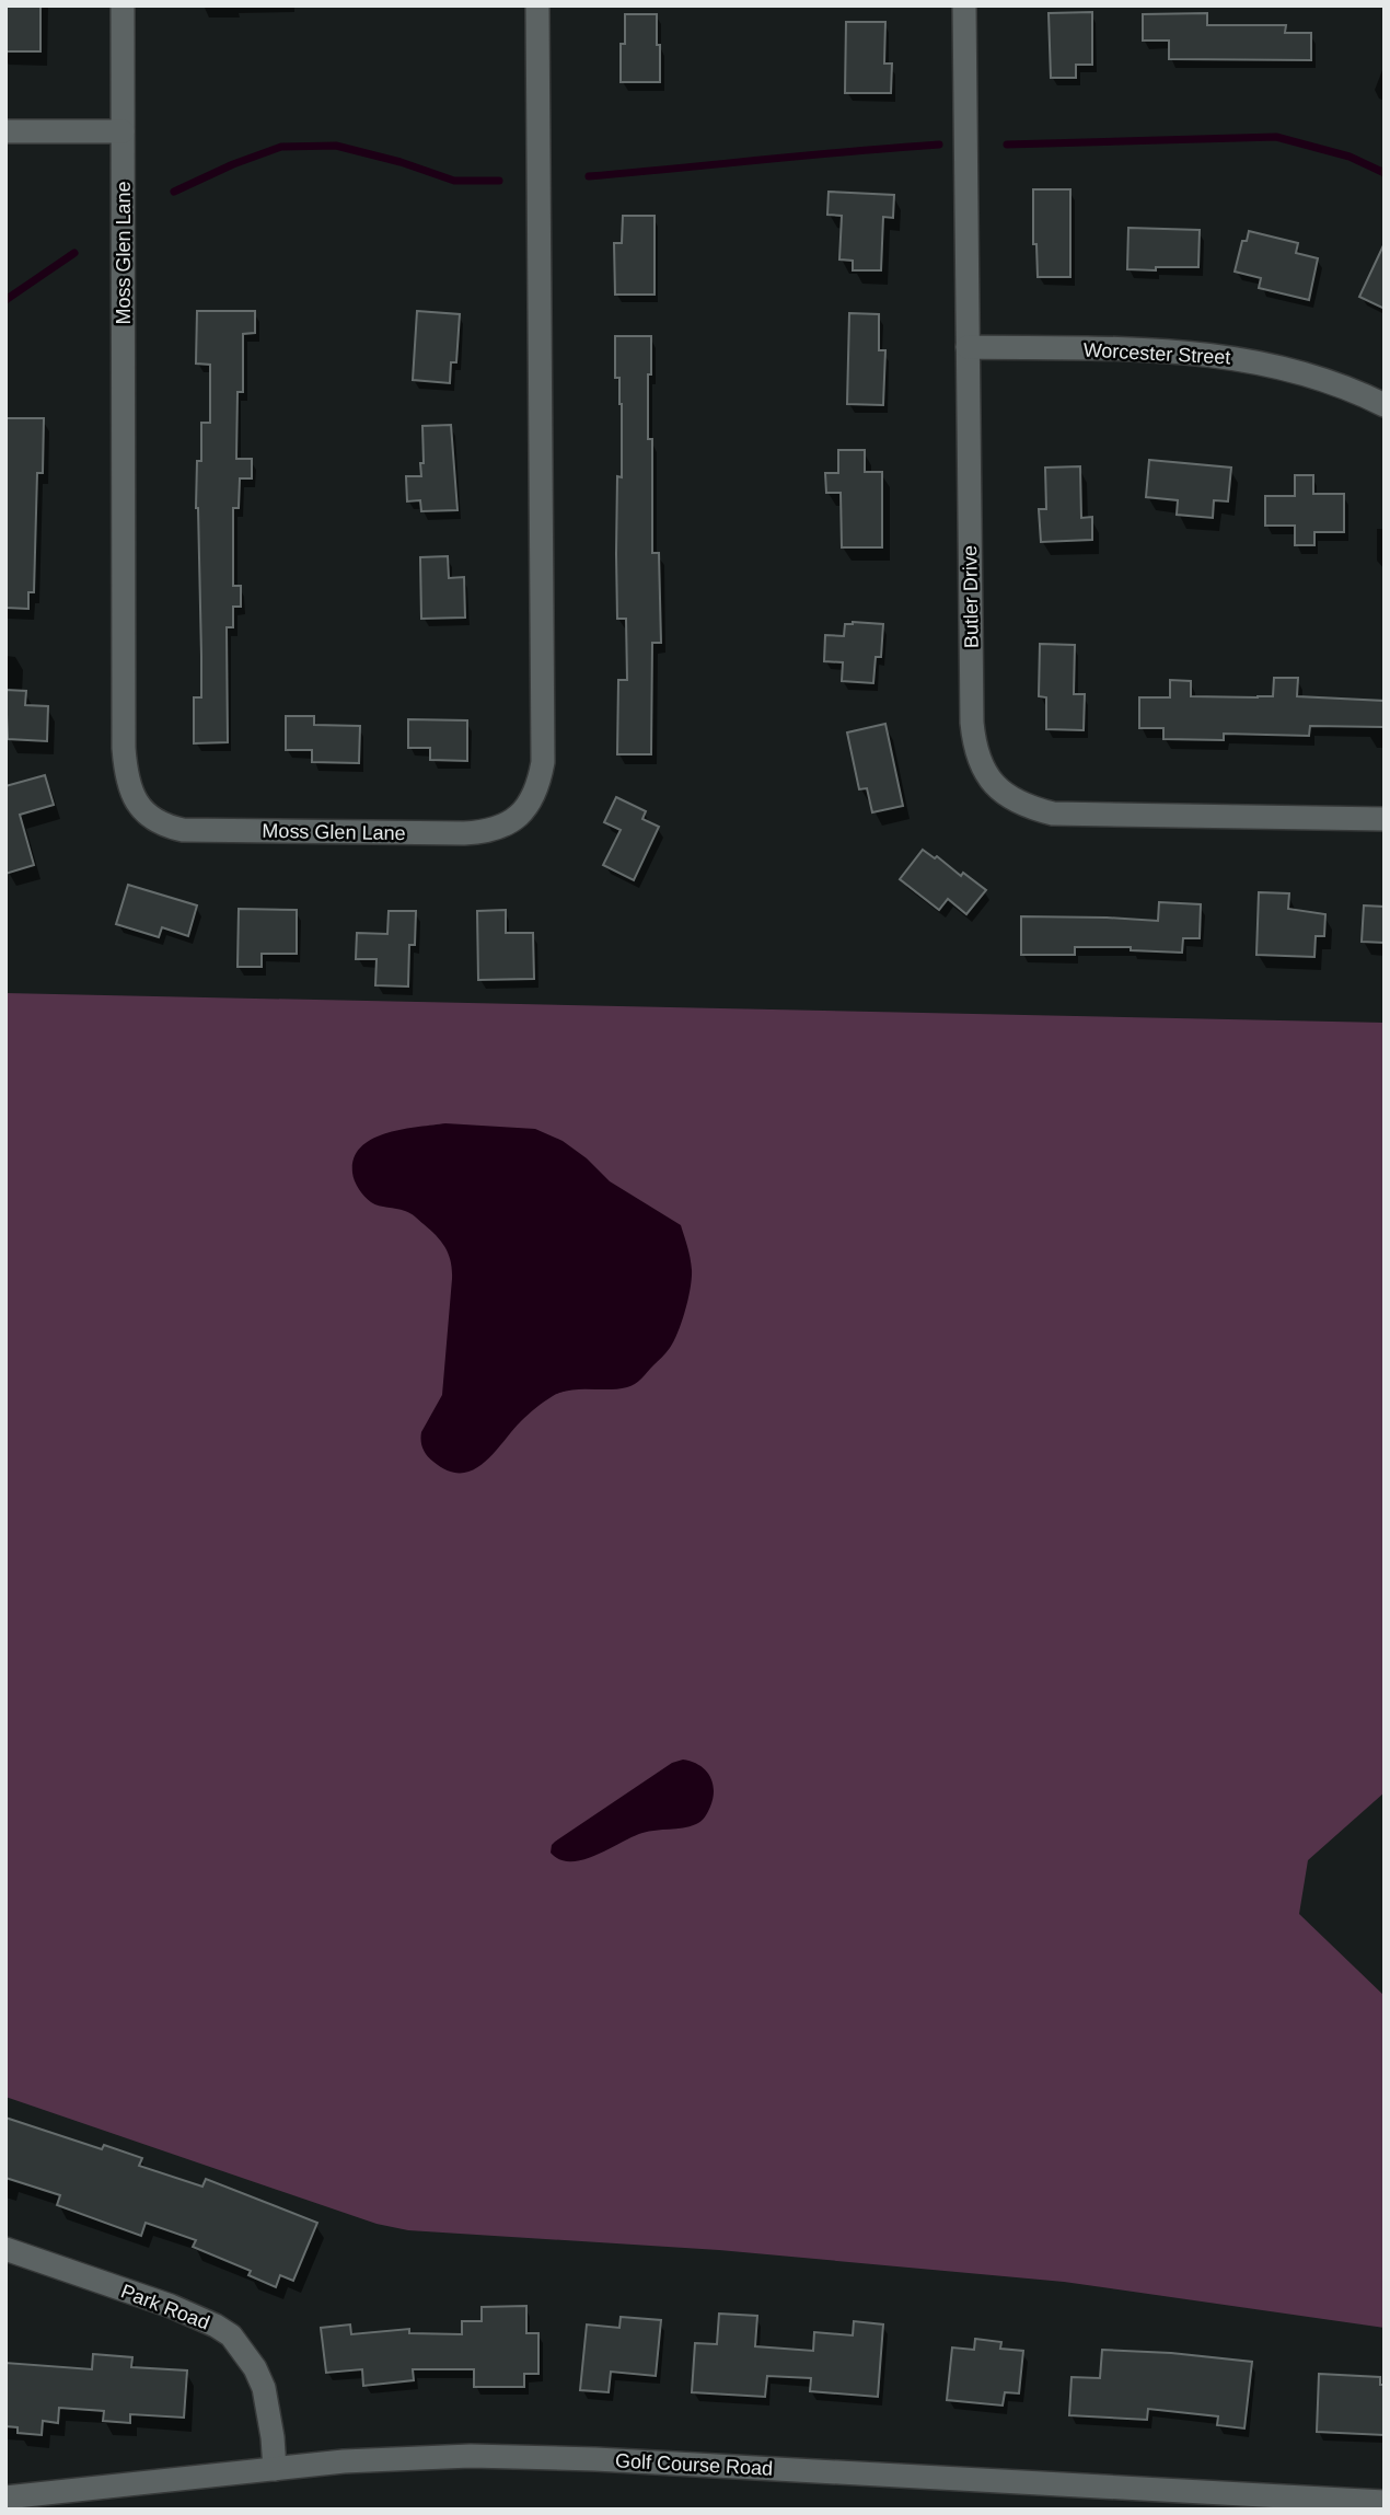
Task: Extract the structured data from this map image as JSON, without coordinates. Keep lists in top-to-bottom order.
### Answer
{
  "streets": {
    "street": [
      "Moss Glen Lane",
      "Worcester Street",
      "Butler Drive",
      "Park Road",
      "Golf Course Road"
    ]
  },
  "crossings": [
    ["Worcester Street", "Butler Drive"],
    ["Park Road", "Golf Course Road"]
  ]
}
